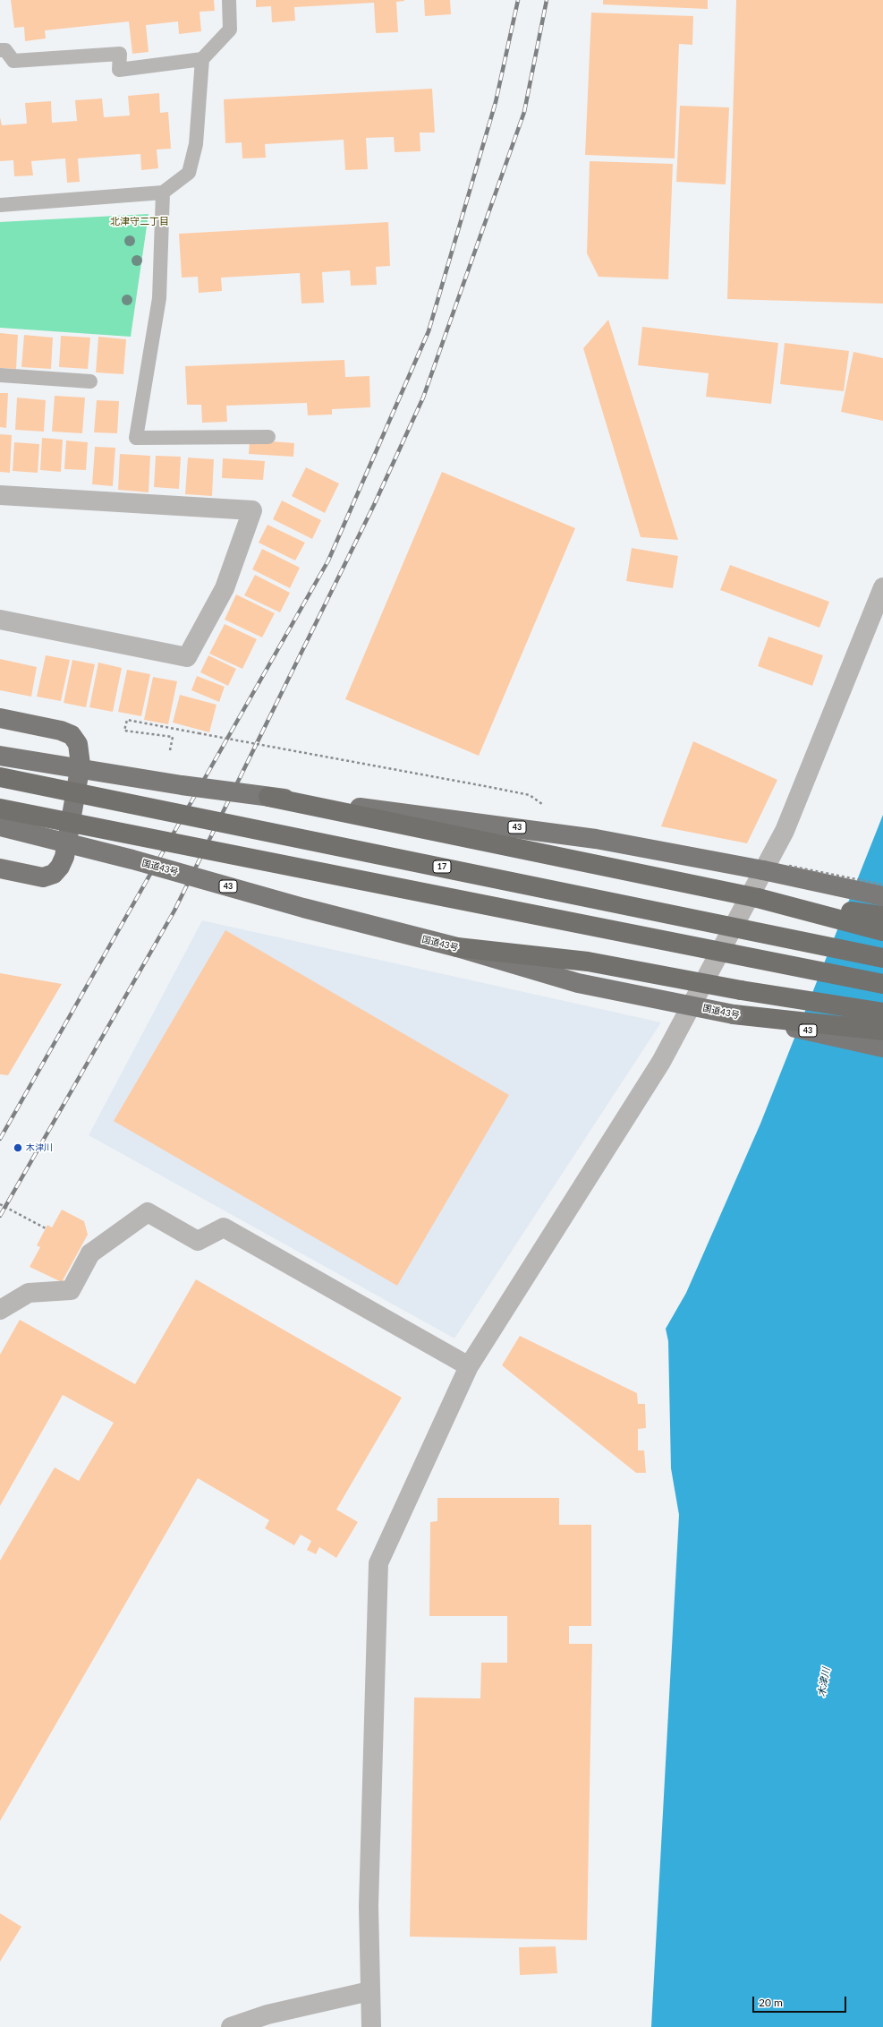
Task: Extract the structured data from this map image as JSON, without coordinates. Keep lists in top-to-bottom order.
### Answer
{
  "streets": {
    "highway": ["43", "17", "国道43号"]
  },
  "districts": ["北津守二丁目"],
  "water": ["木津川"],
  "places": ["木津川"],
  "scale_bar": "20 m"
}
